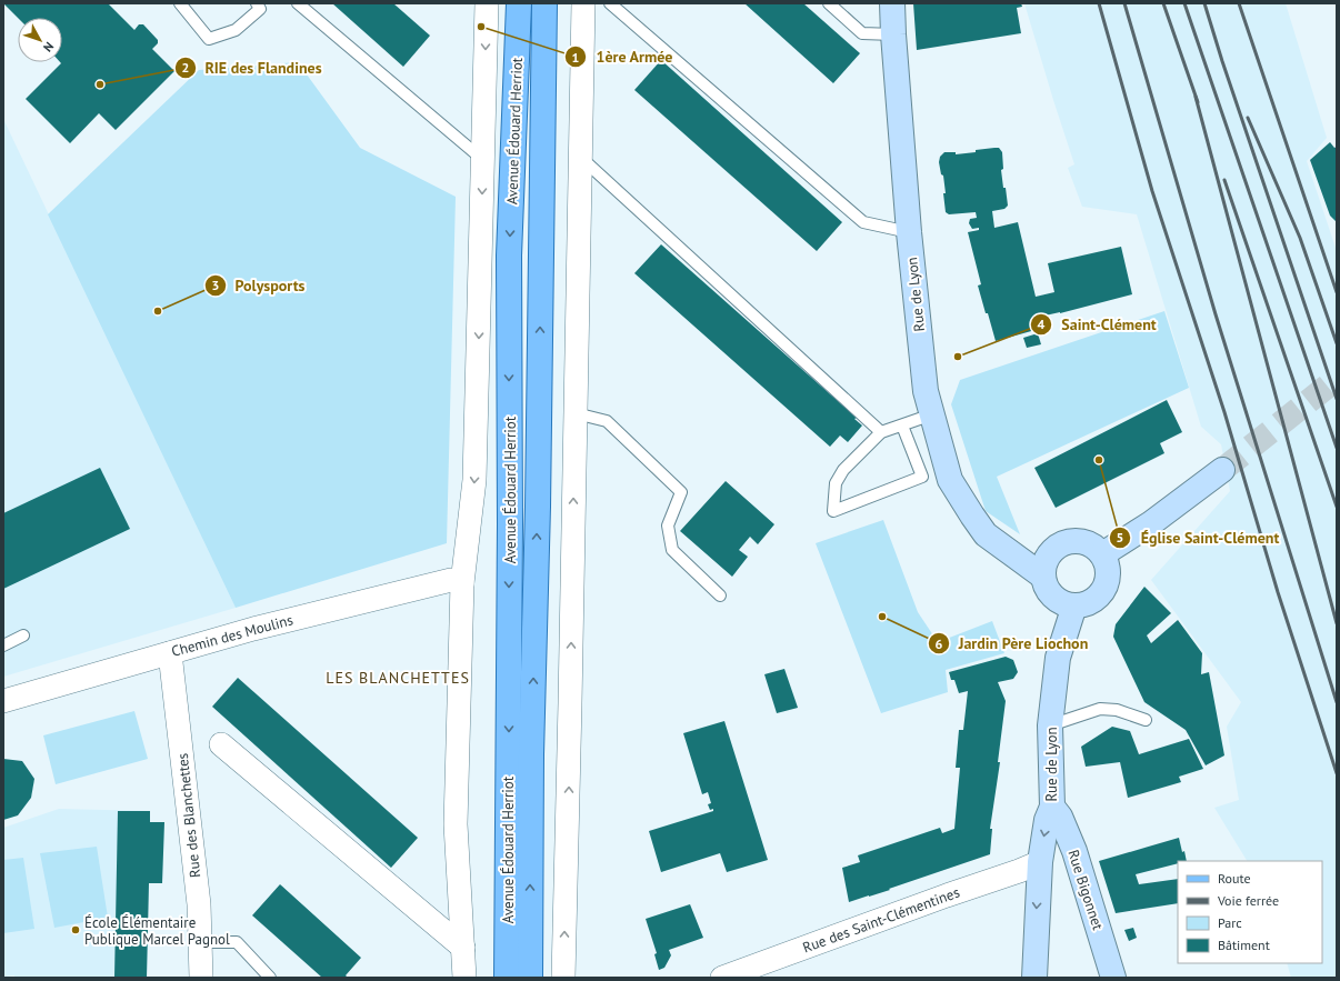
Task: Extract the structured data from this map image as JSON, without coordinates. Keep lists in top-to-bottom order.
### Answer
{
  "streets": {
    "main road": ["Avenue Édouard Herriot", "Rue de Lyon", "Rue Bigonnet"],
    "street": ["Chemin des Moulins", "Rue des Blanchettes", "Rue des Saint-Clémentines"]
  },
  "crossings": [
    ["Rue de Lyon", "Rue Bigonnet"],
    ["Rue de Lyon", "Rue des Saint-Clémentines"],
    ["Chemin des Moulins", "Rue des Blanchettes"]
  ],
  "districts": ["LES BLANCHETTES"],
  "places": [
    "1ère Armée",
    "RIE des Flandines",
    "Polysports",
    "Saint-Clément",
    "Église Saint-Clément",
    "Jardin Père Liochon",
    "École Élémentaire Publique Marcel Pagnol"
  ],
  "legend": [
    "Route",
    "Voie ferrée",
    "Parc",
    "Bâtiment"
  ],
  "north": "bottom right"
}
